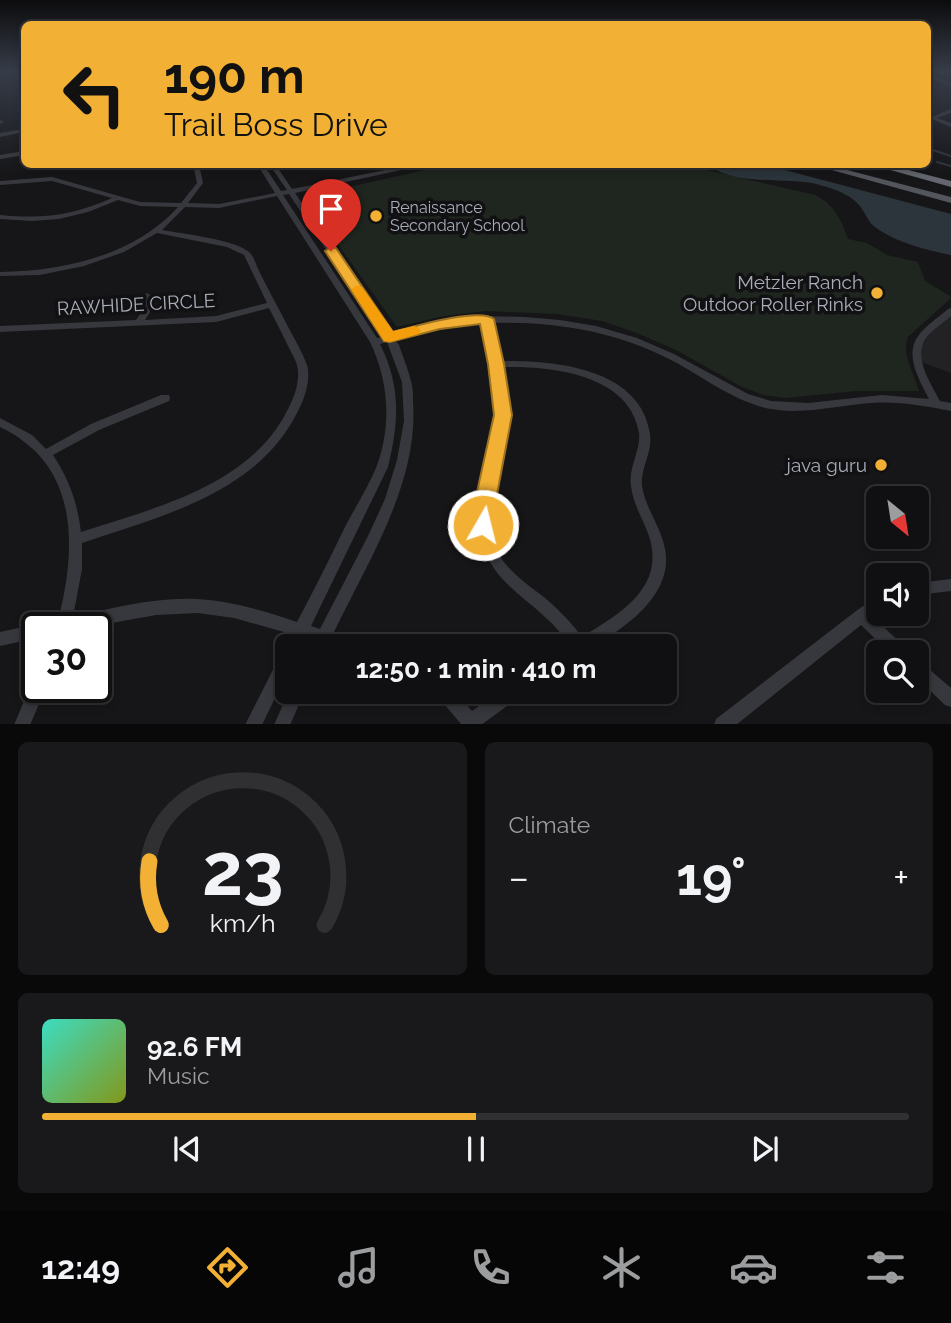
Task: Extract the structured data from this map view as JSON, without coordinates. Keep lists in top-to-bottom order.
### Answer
{
  "streets": {
    "street": ["RAWHIDE CIRCLE"]
  },
  "places": ["Renaissance Secondary School", "Metzler Ranch Outdoor Roller Rinks", "java guru"],
  "north": "bottom right",
  "page": {
    "turn": ["190 m", "Trail Boss Drive"],
    "limit": "30",
    "trip": "12:50 · 1 min · 410 m",
    "tile": "Climate",
    "heat": ["−", "19°", "+"],
    "song": ["92.6 FM", "Music"],
    "tabs": "12:49",
    "gauge": ["23", "km/h"]
  }
}
